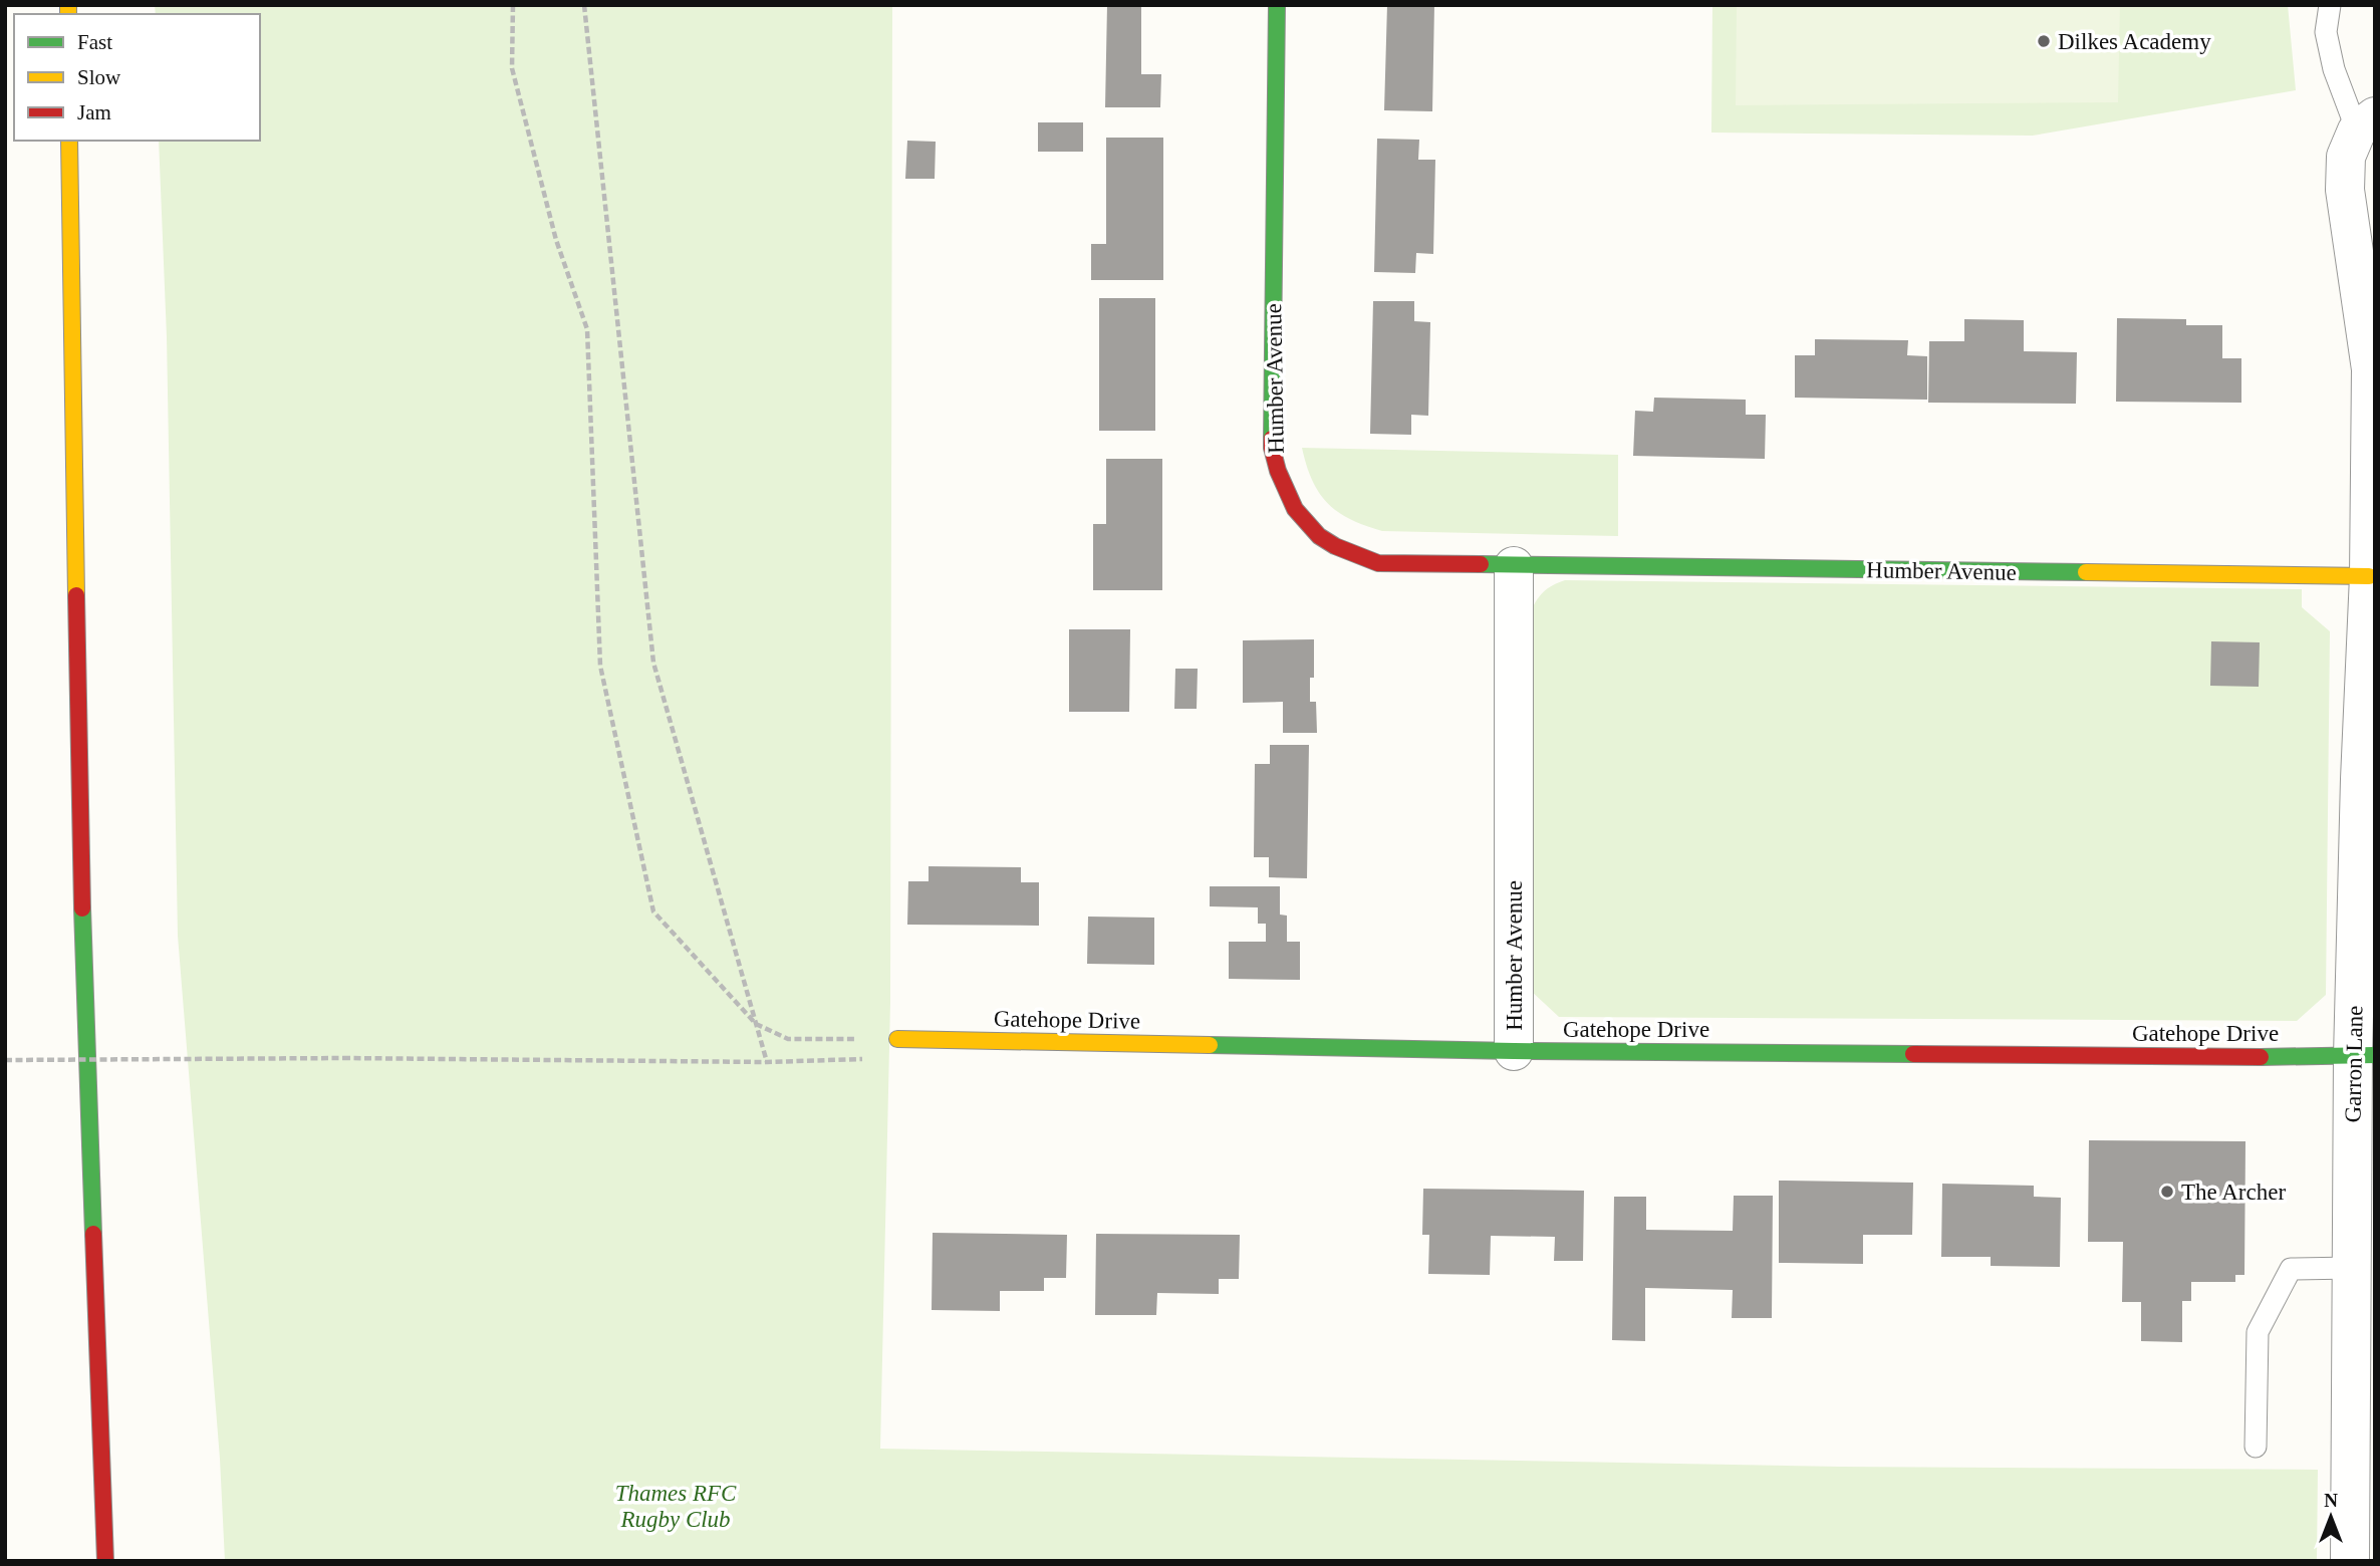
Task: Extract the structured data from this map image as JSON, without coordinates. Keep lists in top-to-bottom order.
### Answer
{
  "streets": {
    "main road": ["Humber Avenue", "Gatehope Drive"],
    "street": ["Garron Lane"]
  },
  "crossings": [
    ["Humber Avenue", "Gatehope Drive"],
    ["Humber Avenue", "Garron Lane"],
    ["Gatehope Drive", "Garron Lane"]
  ],
  "parks": ["Thames RFC Rugby Club"],
  "places": ["Dilkes Academy", "The Archer"],
  "legend": ["Fast", "Slow", "Jam"],
  "north": "top"
}
